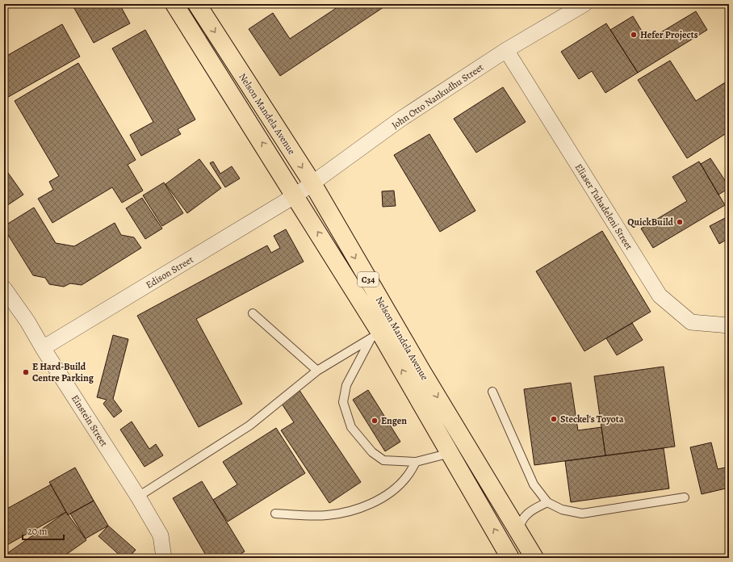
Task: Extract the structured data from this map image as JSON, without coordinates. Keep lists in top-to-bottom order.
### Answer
{
  "streets": {
    "main road": ["Nelson Mandela Avenue", "C34"],
    "street": [
      "John Otto Nankudhu Street",
      "Eliaser Tuhadeleni Street",
      "Edison Street",
      "Einstein Street"
    ]
  },
  "crossings": [
    ["John Otto Nankudhu Street", "Nelson Mandela Avenue"],
    ["John Otto Nankudhu Street", "Eliaser Tuhadeleni Street"],
    ["John Otto Nankudhu Street", "Edison Street"],
    ["Nelson Mandela Avenue", "Edison Street"],
    ["Edison Street", "Einstein Street"]
  ],
  "places": [
    "Hefer Projects",
    "QuickBuild",
    "E Hard-Build Centre Parking",
    "Steckel's Toyota",
    "Engen"
  ],
  "scale_bar": "20 m"
}
